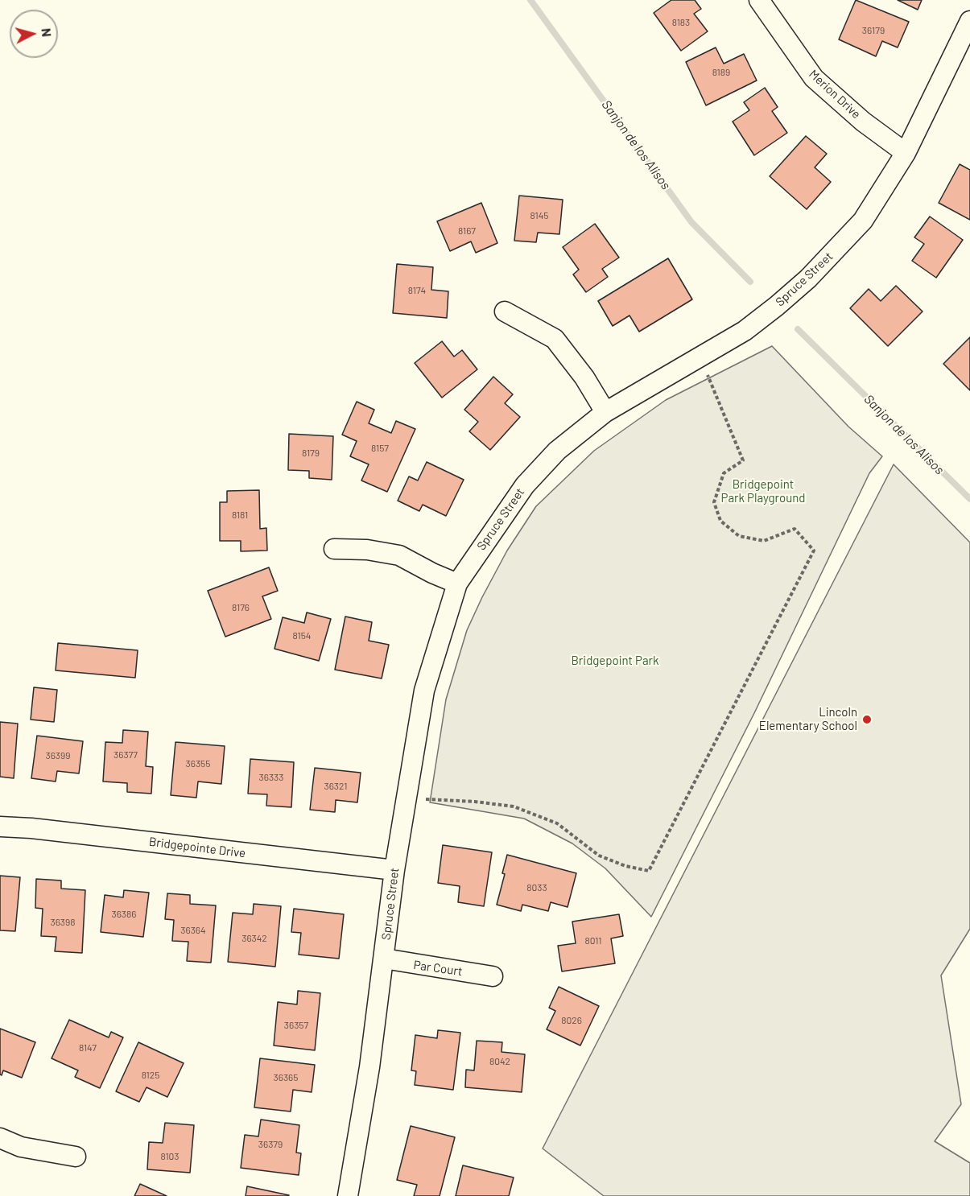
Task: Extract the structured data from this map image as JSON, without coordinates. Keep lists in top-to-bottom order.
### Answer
{
  "streets": {
    "street": [
      "Merion Drive",
      "Spruce Street",
      "Bridgepointe Drive",
      "Par Court"
    ]
  },
  "crossings": [
    ["Merion Drive", "Spruce Street"],
    ["Spruce Street", "Bridgepointe Drive"],
    ["Spruce Street", "Par Court"]
  ],
  "water": ["Sanjon de los Alisos"],
  "parks": ["Bridgepoint Park Playground", "Bridgepoint Park"],
  "places": ["Lincoln Elementary School"],
  "house_numbers": [
    "8183",
    "36179",
    "8189",
    "8145",
    "8167",
    "8174",
    "8157",
    "8179",
    "8181",
    "8176",
    "8154",
    "36377",
    "36399",
    "36355",
    "36333",
    "36321",
    "8033",
    "36386",
    "36398",
    "36364",
    "36342",
    "8011",
    "8026",
    "36357",
    "8147",
    "8042",
    "8125",
    "36365",
    "36379",
    "8103"
  ],
  "north": "right"
}
